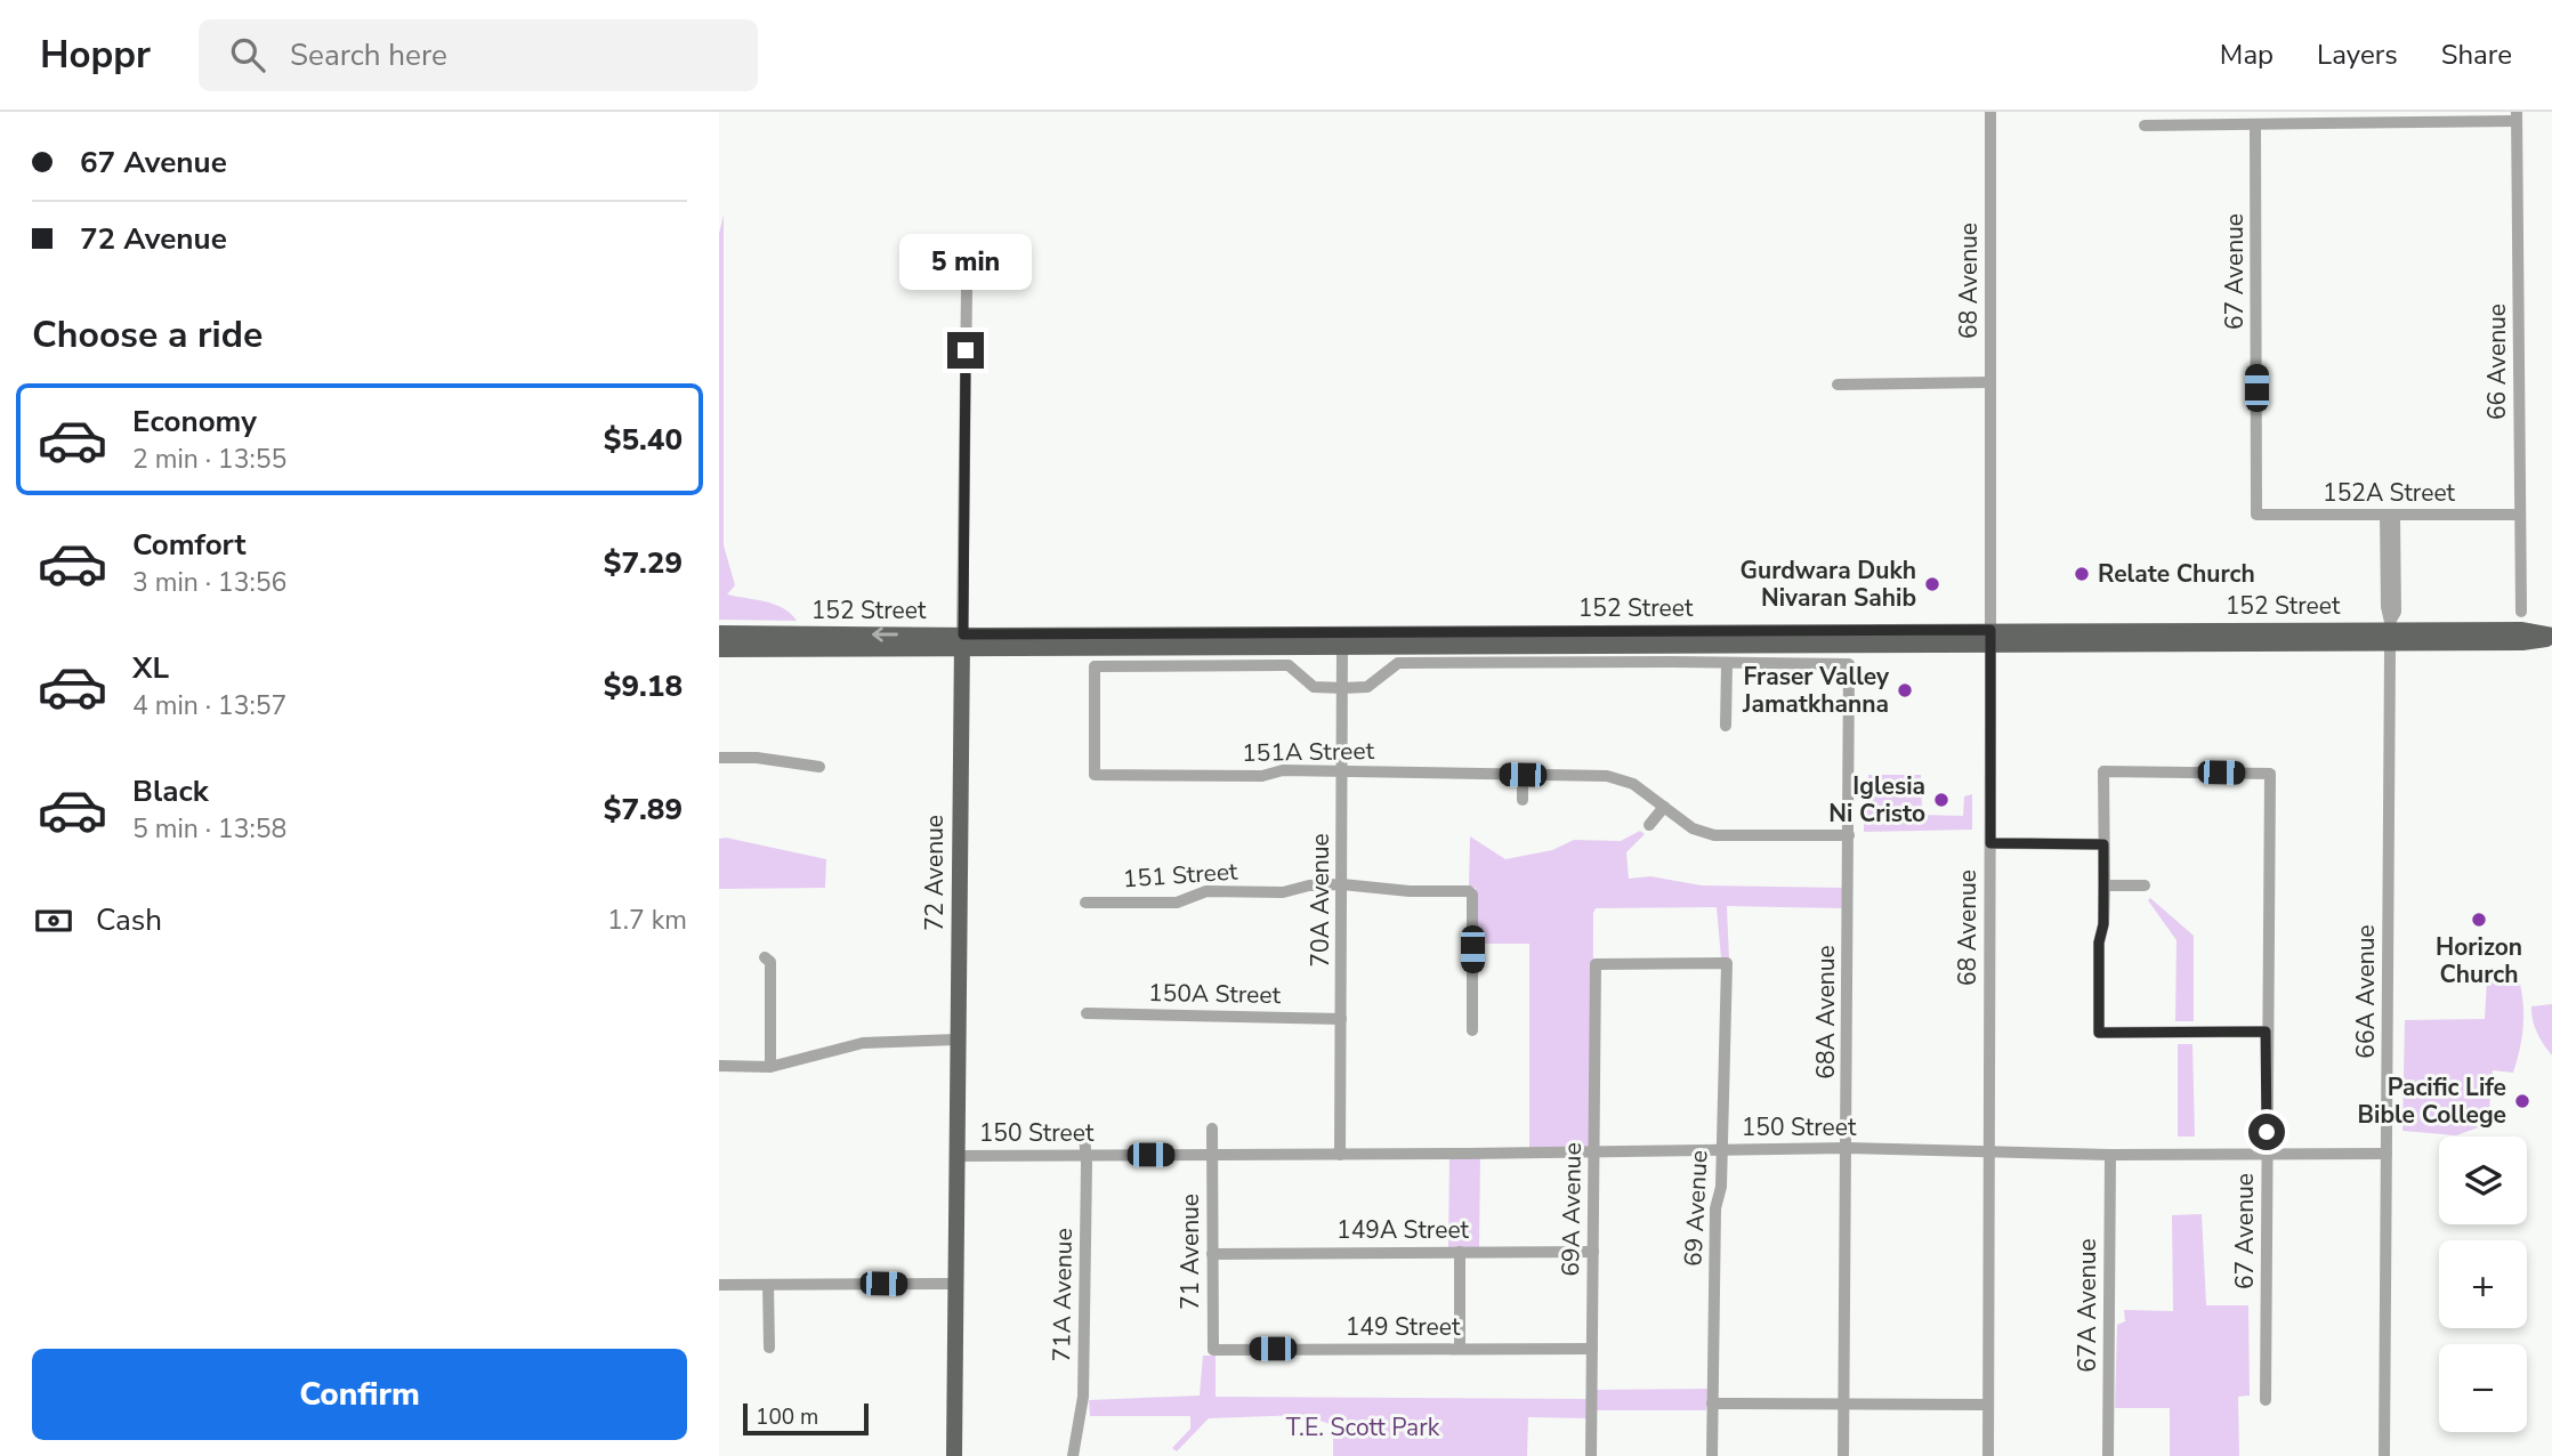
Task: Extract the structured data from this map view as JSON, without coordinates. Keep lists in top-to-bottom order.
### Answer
{
  "streets": {
    "main road": ["152 Street", "72 Avenue"],
    "street": [
      "67 Avenue",
      "68 Avenue",
      "66 Avenue",
      "152A Street",
      "151A Street",
      "151 Street",
      "70A Avenue",
      "66A Avenue",
      "150A Street",
      "68A Avenue",
      "150 Street",
      "69 Avenue",
      "69A Avenue",
      "149A Street",
      "71 Avenue",
      "71A Avenue",
      "67A Avenue",
      "149 Street"
    ]
  },
  "crossings": [
    ["67 Avenue", "152A Street"],
    ["67 Avenue", "150 Street"],
    ["68 Avenue", "152 Street"],
    ["68 Avenue", "150 Street"],
    ["66 Avenue", "152A Street"],
    ["152A Street", "66A Avenue"],
    ["152 Street", "72 Avenue"],
    ["152 Street", "70A Avenue"],
    ["152 Street", "66A Avenue"],
    ["151A Street", "70A Avenue"],
    ["151A Street", "68A Avenue"],
    ["72 Avenue", "150 Street"],
    ["151 Street", "70A Avenue"],
    ["70A Avenue", "150A Street"],
    ["70A Avenue", "150 Street"],
    ["66A Avenue", "150 Street"],
    ["68A Avenue", "150 Street"],
    ["150 Street", "69 Avenue"],
    ["150 Street", "69A Avenue"],
    ["150 Street", "71 Avenue"],
    ["150 Street", "71A Avenue"],
    ["150 Street", "67A Avenue"],
    ["69 Avenue", "69A Avenue"],
    ["69A Avenue", "149A Street"],
    ["69A Avenue", "149 Street"],
    ["149A Street", "71 Avenue"],
    ["71 Avenue", "149 Street"]
  ],
  "parks": ["T.E. Scott Park"],
  "places": [
    "Relate Church",
    "Gurdwara Dukh Nivaran Sahib",
    "Fraser Valley Jamatkhanna",
    "Iglesia Ni Cristo",
    "Horizon Church",
    "Pacific Life Bible College"
  ],
  "scale_bar": "100 m",
  "page": {
    "header": "Hoppr",
    "search": "Search here",
    "nav": ["Map", "Layers", "Share"],
    "banner": ["67 Avenue", "72 Avenue"],
    "bubble": "5 min",
    "heading": "Choose a ride",
    "list": [
      {
        "name": "Economy",
        "note": "2 min · 13:55",
        "value": "$5.40"
      },
      {
        "name": "Comfort",
        "note": "3 min · 13:56",
        "value": "$7.29"
      },
      {
        "name": "XL",
        "note": "4 min · 13:57",
        "value": "$9.18"
      },
      {
        "name": "Black",
        "note": "5 min · 13:58",
        "value": "$7.89"
      }
    ],
    "pay": ["Cash", "1.7 km"],
    "map_buttons": ["+", "−"],
    "buttons": "Confirm",
    "scale": "100 m"
  }
}
